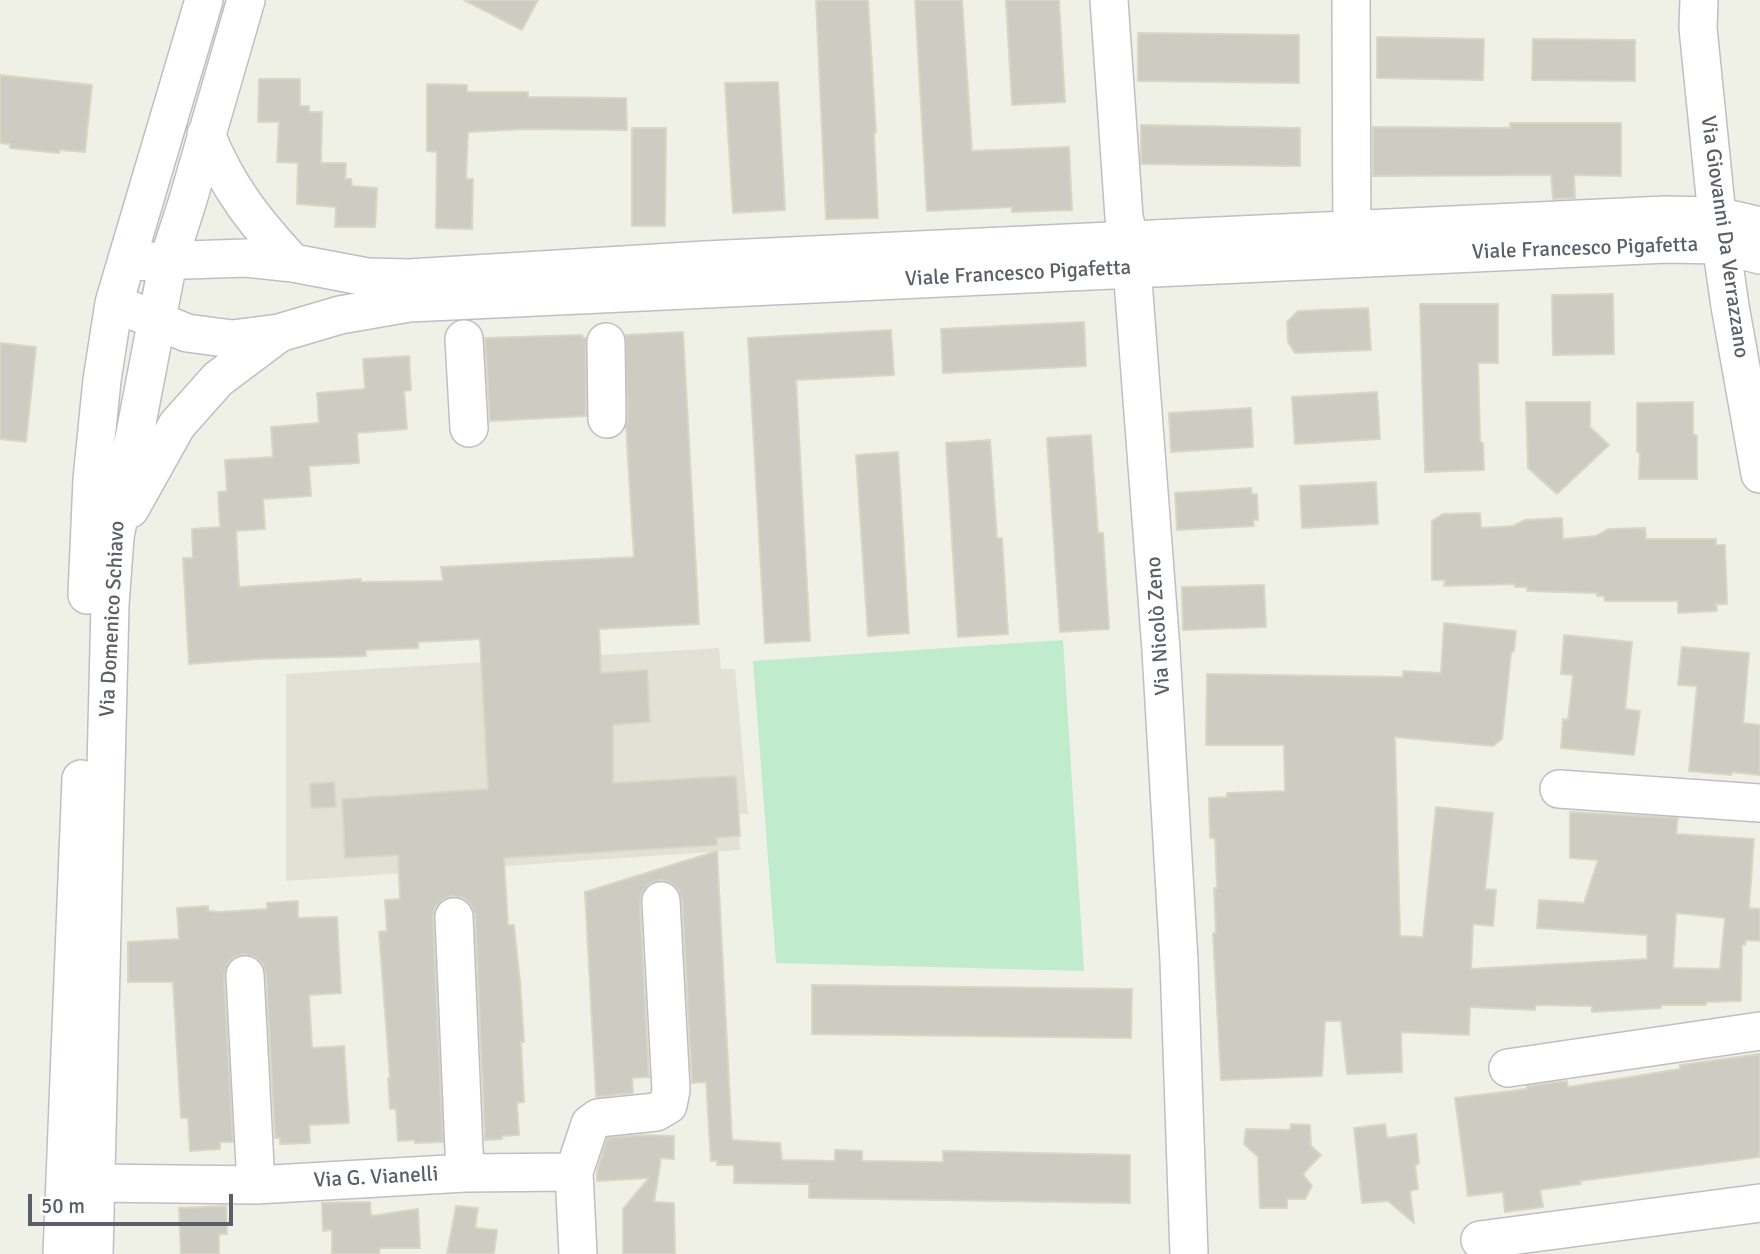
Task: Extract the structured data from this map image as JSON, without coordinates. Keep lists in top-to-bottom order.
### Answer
{
  "streets": {
    "street": [
      "Via Giovanni Da Verrazzano",
      "Viale Francesco Pigafetta",
      "Via Domenico Schiavo",
      "Via Nicolò Zeno",
      "Via G. Vianelli"
    ]
  },
  "crossings": [
    ["Via Giovanni Da Verrazzano", "Viale Francesco Pigafetta"],
    ["Viale Francesco Pigafetta", "Via Domenico Schiavo"],
    ["Viale Francesco Pigafetta", "Via Nicolò Zeno"],
    ["Via Domenico Schiavo", "Via G. Vianelli"]
  ],
  "scale_bar": "50 m"
}
